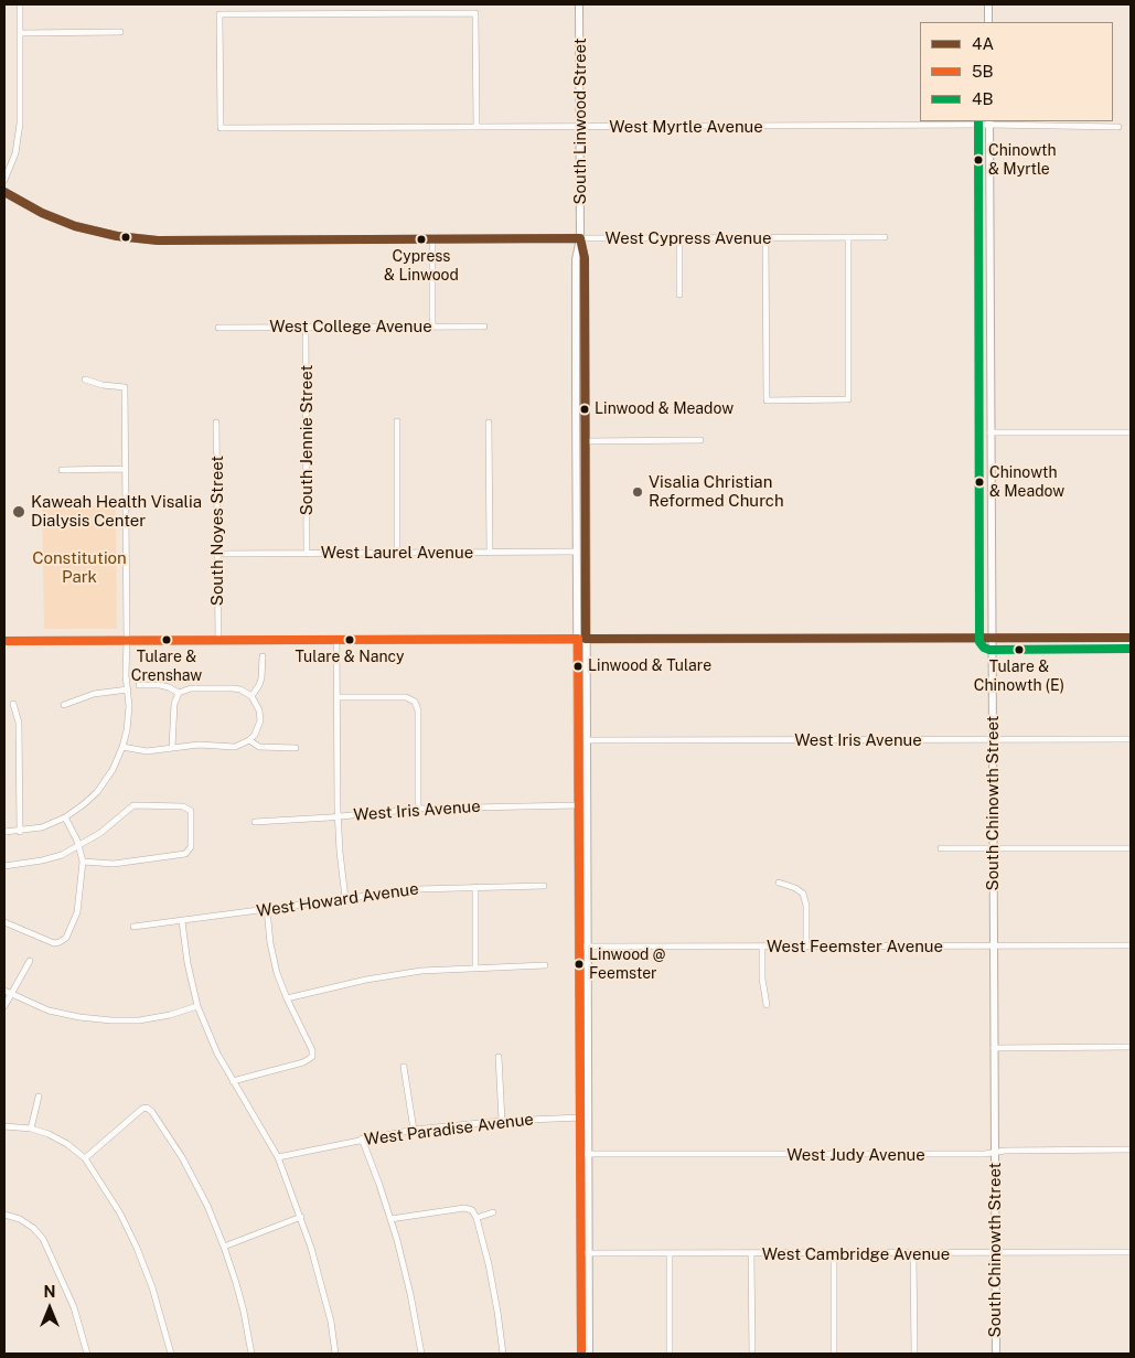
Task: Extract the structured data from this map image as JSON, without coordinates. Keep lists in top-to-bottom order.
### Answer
{
  "streets": {
    "street": [
      "South Linwood Street",
      "West Myrtle Avenue",
      "West Cypress Avenue",
      "West College Avenue",
      "South Jennie Street",
      "South Noyes Street",
      "West Laurel Avenue",
      "West Iris Avenue",
      "South Chinowth Street",
      "West Howard Avenue",
      "West Feemster Avenue",
      "West Paradise Avenue",
      "West Judy Avenue",
      "West Cambridge Avenue"
    ]
  },
  "crossings": [
    ["South Linwood Street", "West Myrtle Avenue"],
    ["South Linwood Street", "West Cypress Avenue"],
    ["South Linwood Street", "West Laurel Avenue"],
    ["South Linwood Street", "West Iris Avenue"],
    ["South Linwood Street", "West Feemster Avenue"],
    ["South Linwood Street", "West Paradise Avenue"],
    ["South Linwood Street", "West Judy Avenue"],
    ["South Linwood Street", "West Cambridge Avenue"],
    ["West Myrtle Avenue", "South Chinowth Street"],
    ["West College Avenue", "South Jennie Street"],
    ["South Jennie Street", "West Laurel Avenue"],
    ["South Noyes Street", "West Laurel Avenue"],
    ["West Iris Avenue", "South Chinowth Street"],
    ["South Chinowth Street", "West Feemster Avenue"],
    ["South Chinowth Street", "West Judy Avenue"],
    ["South Chinowth Street", "West Cambridge Avenue"]
  ],
  "parks": ["Constitution Park"],
  "places": [
    "Chinowth & Myrtle",
    "Cypress & Linwood",
    "Linwood & Meadow",
    "Chinowth & Meadow",
    "Visalia Christian Reformed Church",
    "Kaweah Health Visalia Dialysis Center",
    "Tulare & Crenshaw",
    "Tulare & Nancy",
    "Tulare & Chinowth (E)",
    "Linwood & Tulare",
    "Linwood @ Feemster"
  ],
  "lines": ["transit line 4B", "transit line 4A", "transit line 5B"],
  "legend": ["4A", "5B", "4B"],
  "north": "top"
}
